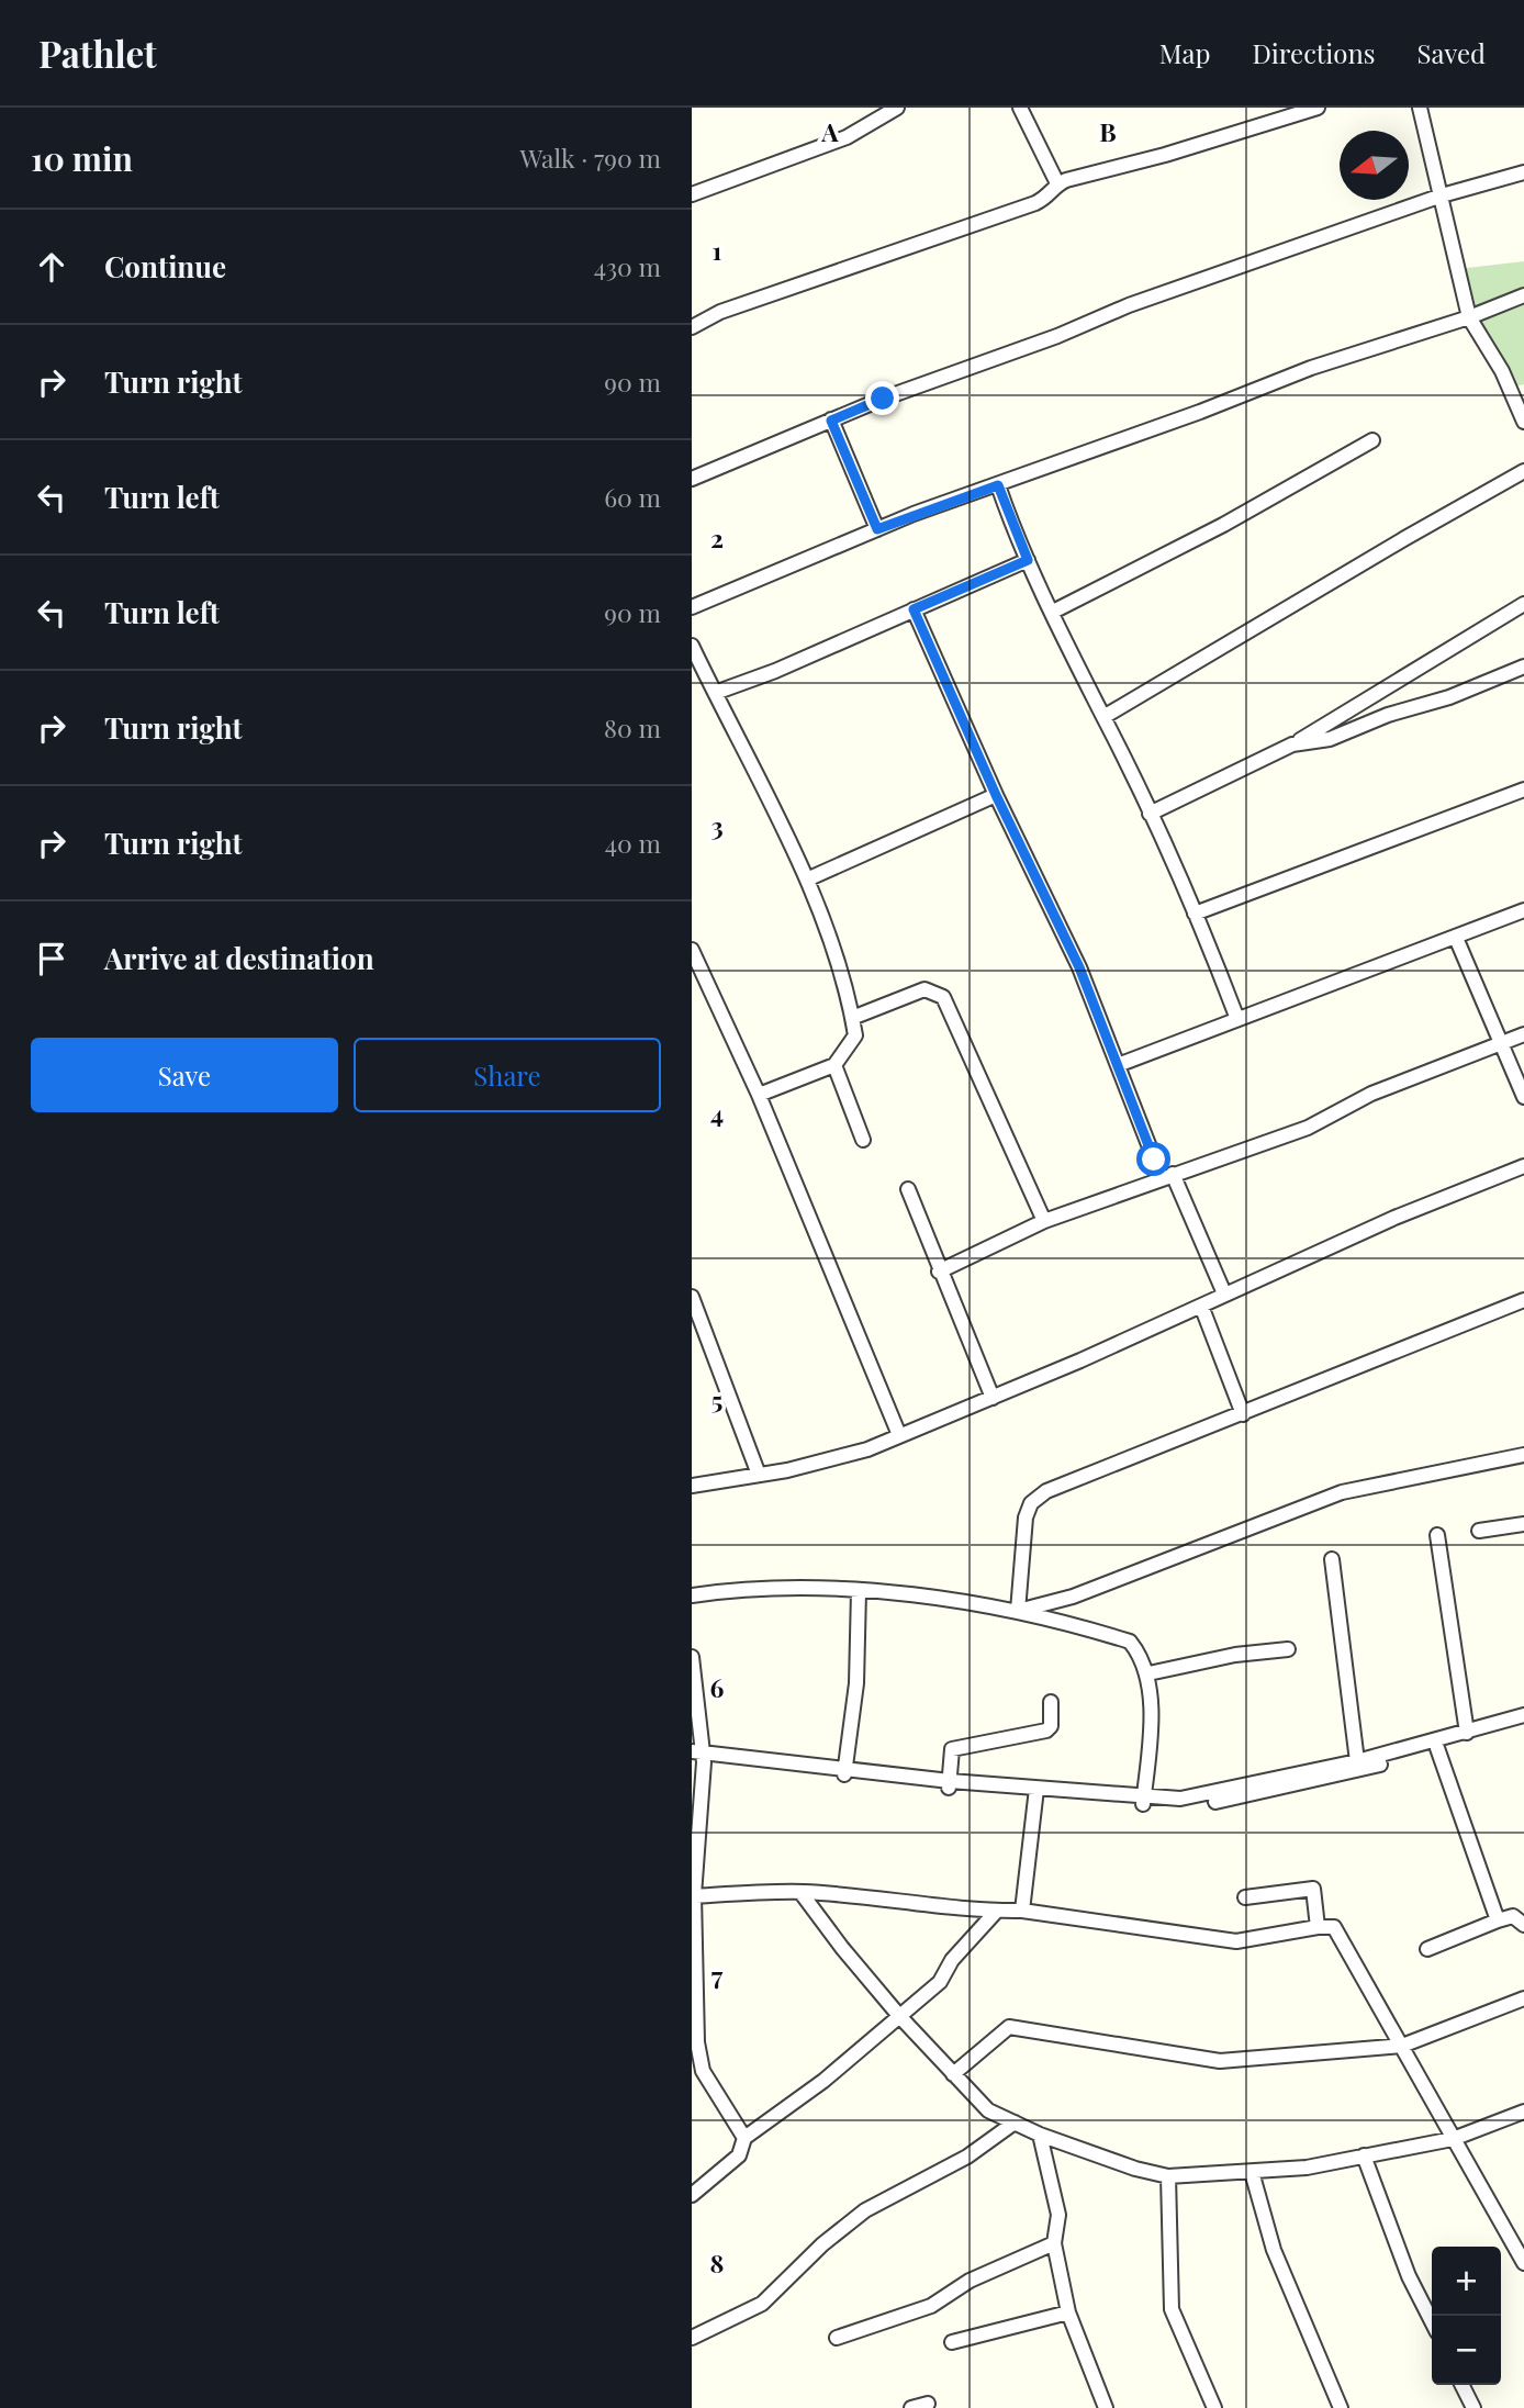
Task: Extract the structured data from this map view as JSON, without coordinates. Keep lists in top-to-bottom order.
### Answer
{
  "north": "left",
  "page": {
    "header": "Pathlet",
    "nav": ["Map", "Directions", "Saved"],
    "heading": ["10 min", "Walk · 790 m"],
    "list": [
      ["Continue", "430 m"],
      ["Turn right", "90 m"],
      ["Turn left", "60 m"],
      ["Turn left", "90 m"],
      ["Turn right", "80 m"],
      ["Turn right", "40 m"],
      "Arrive at destination"
    ],
    "buttons": ["Save", "Share"],
    "map_buttons": ["+", "−"]
  },
  "grid": {
    "columns": ["A", "B"],
    "rows": [
      "1",
      "2",
      "3",
      "4",
      "5",
      "6",
      "7",
      "8"
    ]
  }
}
